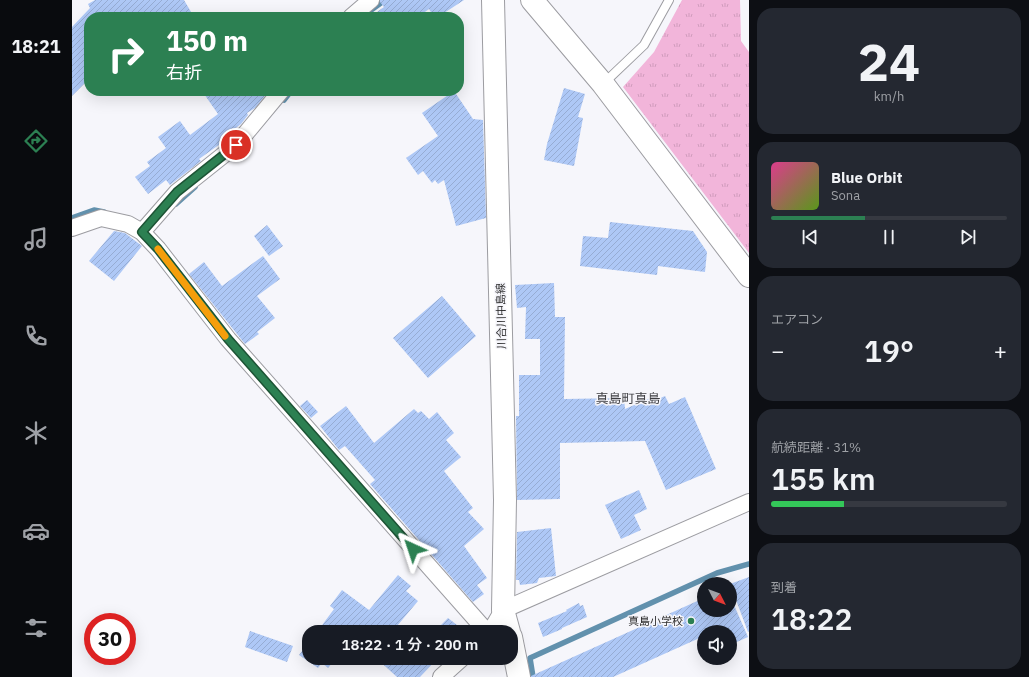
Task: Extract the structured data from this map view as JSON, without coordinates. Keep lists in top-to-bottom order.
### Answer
{
  "streets": {
    "main road": ["川合川中島線"]
  },
  "districts": ["真島町真島"],
  "places": ["真島小学校"],
  "north": "bottom right",
  "page": {
    "tabs": "18:21",
    "tile": [
      ["24", "km/h"],
      "エアコン",
      ["航続距離 · 31%", "155 km"],
      ["到着", "18:22"]
    ],
    "turn": ["150 m", "右折"],
    "song": ["Blue Orbit", "Sona"],
    "heat": ["−", "19°", "+"],
    "limit": "30",
    "trip": "18:22 · 1 分 · 200 m"
  }
}
